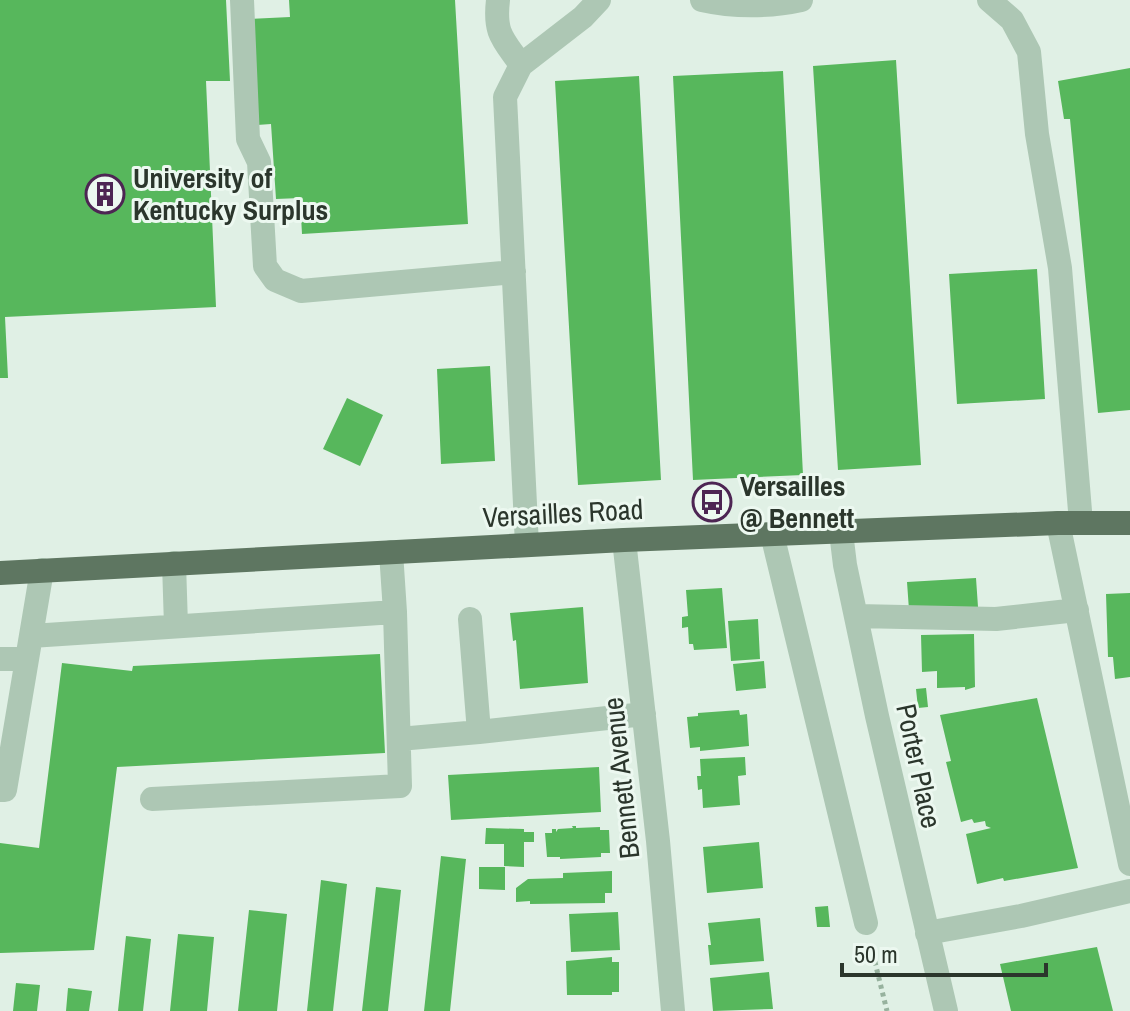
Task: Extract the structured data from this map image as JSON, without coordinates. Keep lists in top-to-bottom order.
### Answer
{
  "streets": {
    "main road": ["Versailles Road"],
    "street": ["Porter Place", "Bennett Avenue"]
  },
  "crossings": [
    ["Versailles Road", "Porter Place"],
    ["Versailles Road", "Bennett Avenue"]
  ],
  "places": {
    "building": ["University of Kentucky Surplus"],
    "bus stop": ["Versailles @ Bennett"]
  },
  "scale_bar": "50 m"
}
